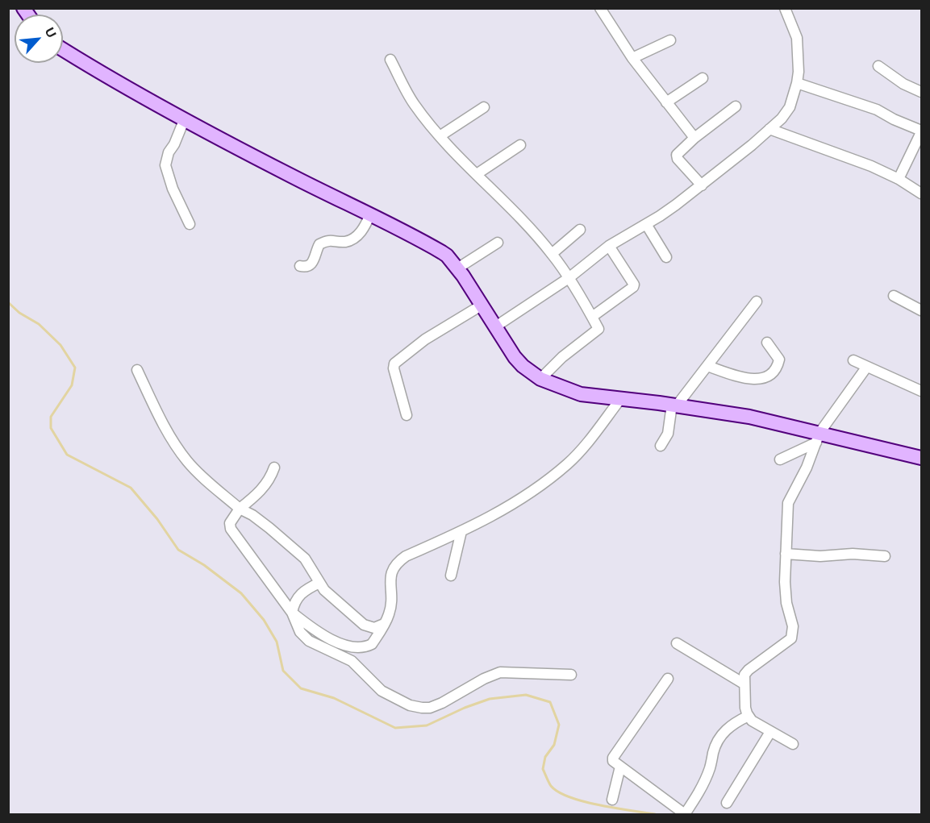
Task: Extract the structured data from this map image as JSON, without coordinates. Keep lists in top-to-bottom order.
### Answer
{
  "north": "top right"
}
